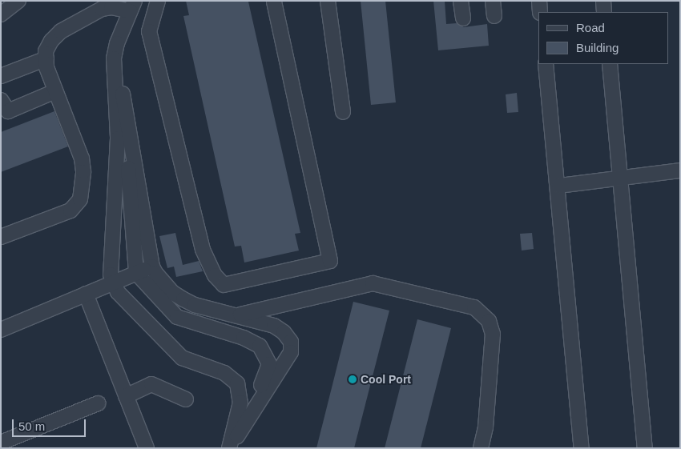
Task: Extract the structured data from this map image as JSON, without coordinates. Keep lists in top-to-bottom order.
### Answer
{
  "places": ["Cool Port"],
  "legend": ["Road", "Building"],
  "scale_bar": "50 m"
}
